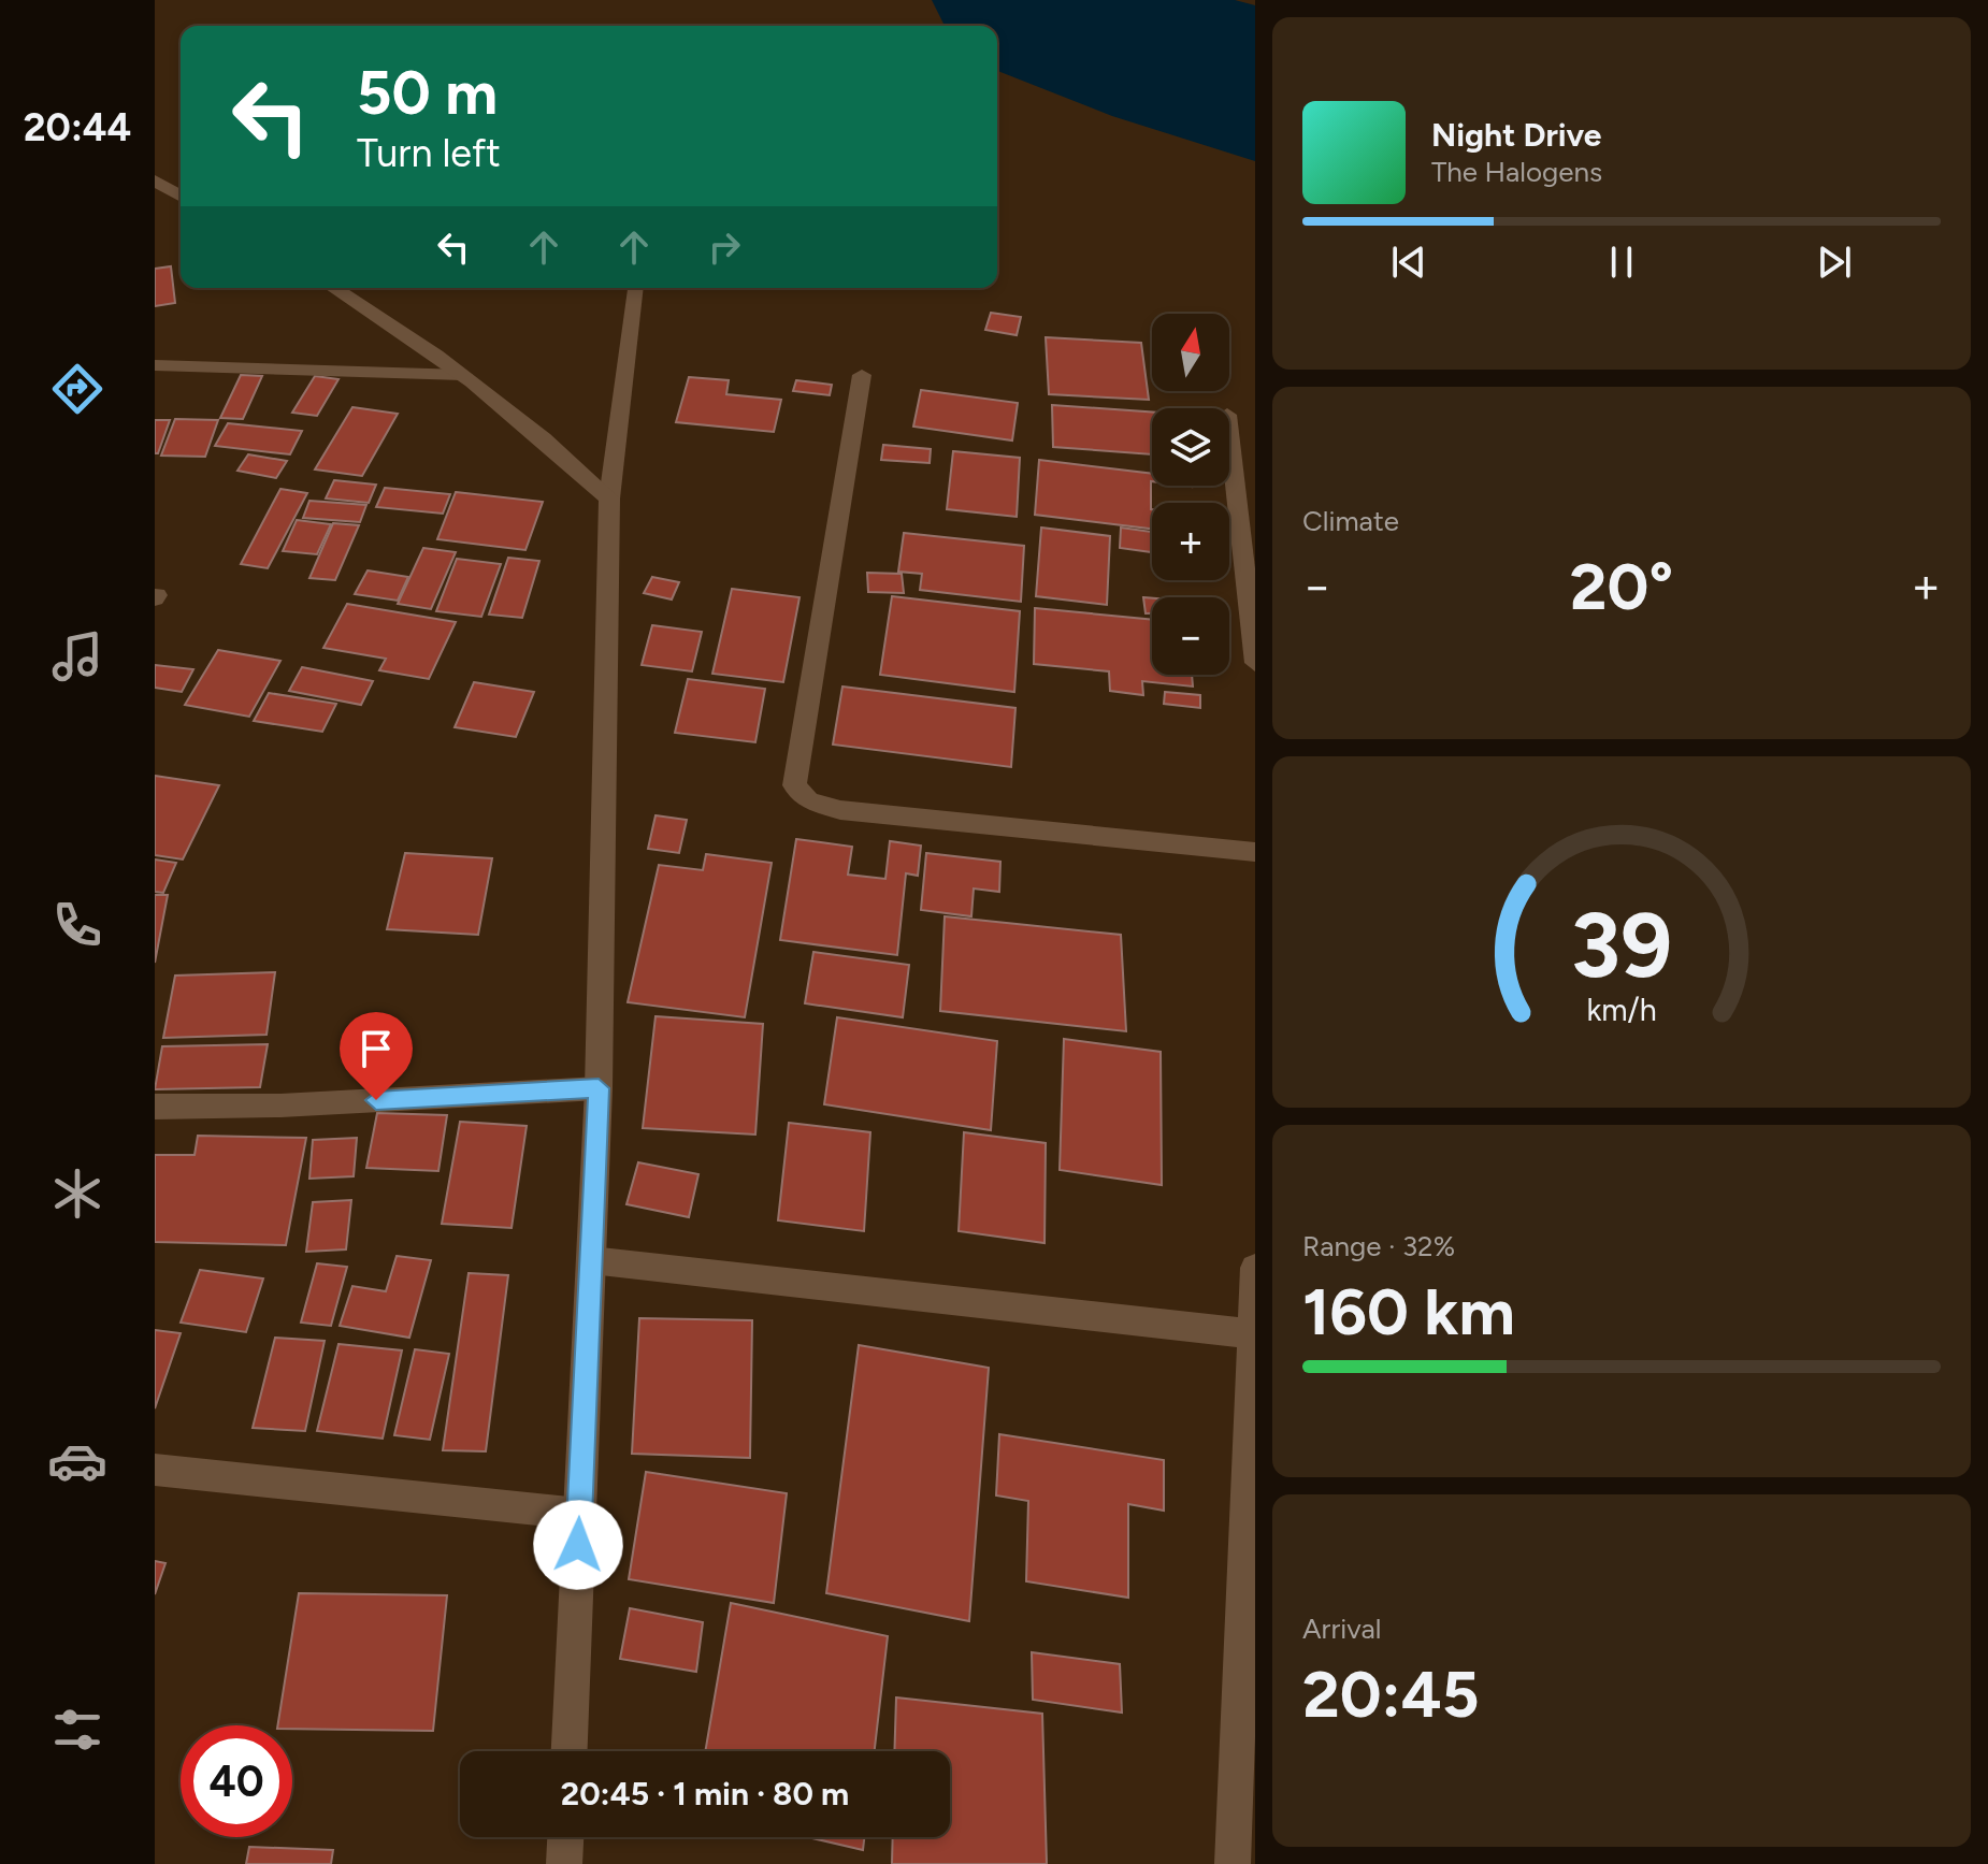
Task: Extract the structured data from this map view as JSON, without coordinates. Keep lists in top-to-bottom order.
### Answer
{
  "north": "top",
  "page": {
    "tabs": "20:44",
    "turn": ["50 m", "Turn left"],
    "song": ["Night Drive", "The Halogens"],
    "map_buttons": ["+", "−"],
    "tile": [
      "Climate",
      ["Range · 32%", "160 km"],
      ["Arrival", "20:45"]
    ],
    "heat": ["−", "20°", "+"],
    "limit": "40",
    "trip": "20:45 · 1 min · 80 m",
    "gauge": ["39", "km/h"]
  }
}
